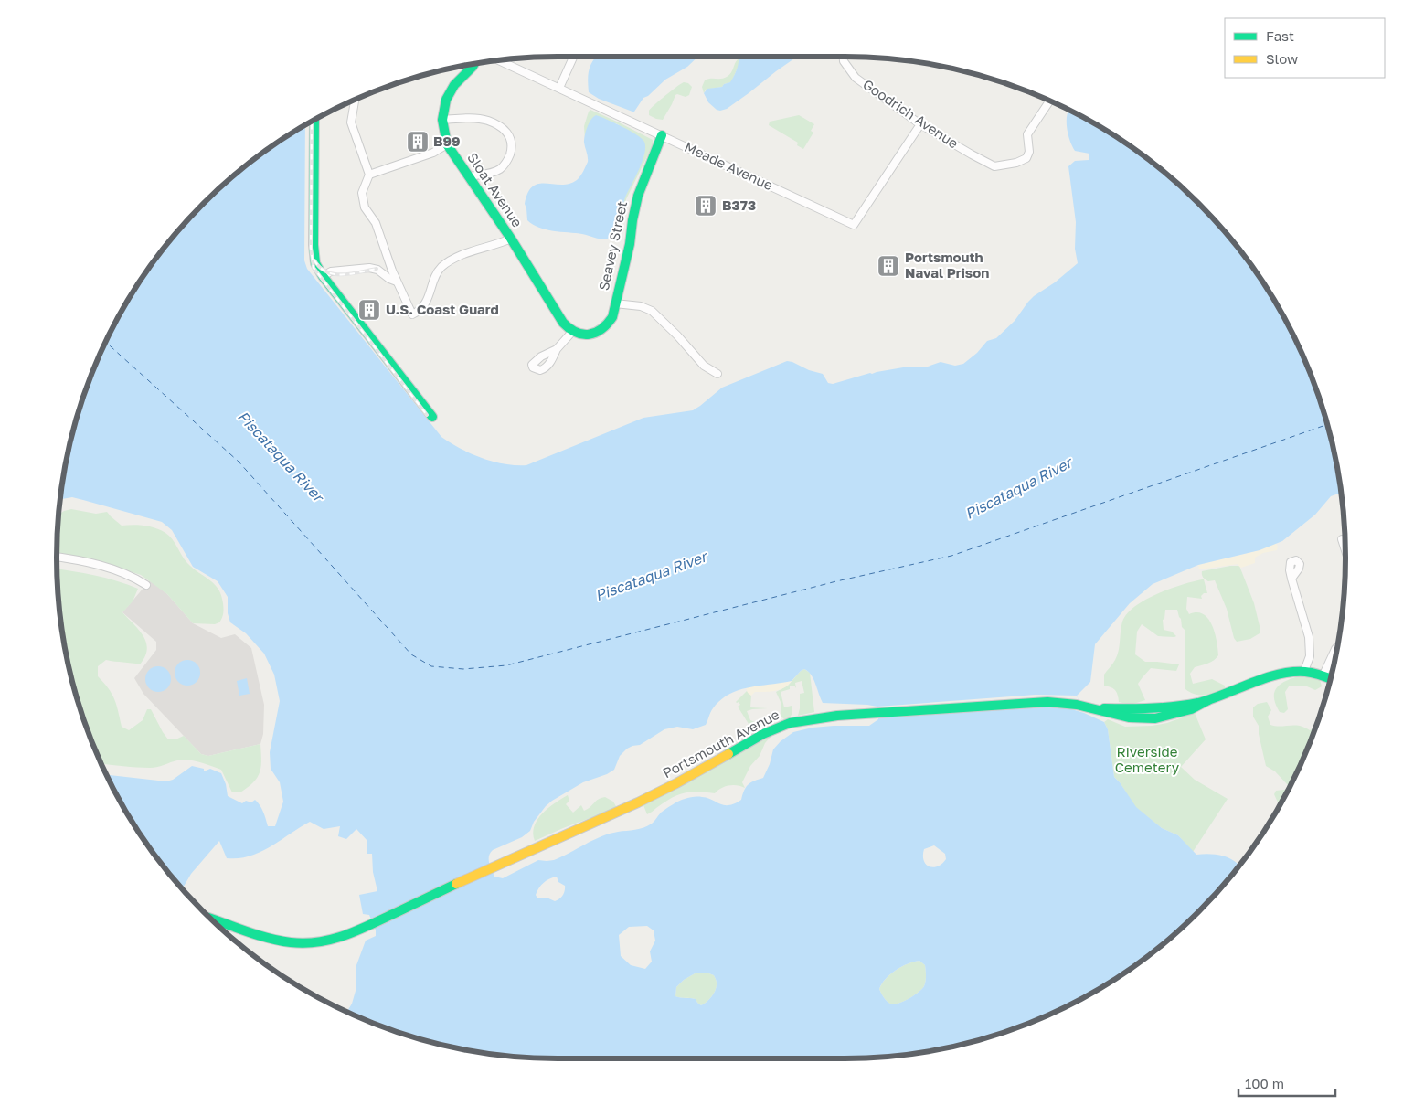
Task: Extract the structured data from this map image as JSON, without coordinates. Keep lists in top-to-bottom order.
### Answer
{
  "streets": {
    "main road": ["Sloat Avenue", "Seavey Street", "Portsmouth Avenue"],
    "street": ["Goodrich Avenue", "Meade Avenue"]
  },
  "crossings": [
    ["Goodrich Avenue", "Meade Avenue"],
    ["Meade Avenue", "Seavey Street"],
    ["Sloat Avenue", "Seavey Street"]
  ],
  "water": ["Piscataqua River"],
  "parks": ["Riverside Cemetery"],
  "places": {
    "building": [
      "B99",
      "B373",
      "Portsmouth Naval Prison",
      "U.S. Coast Guard"
    ]
  },
  "legend": ["Fast", "Slow"],
  "scale_bar": "100 m"
}
